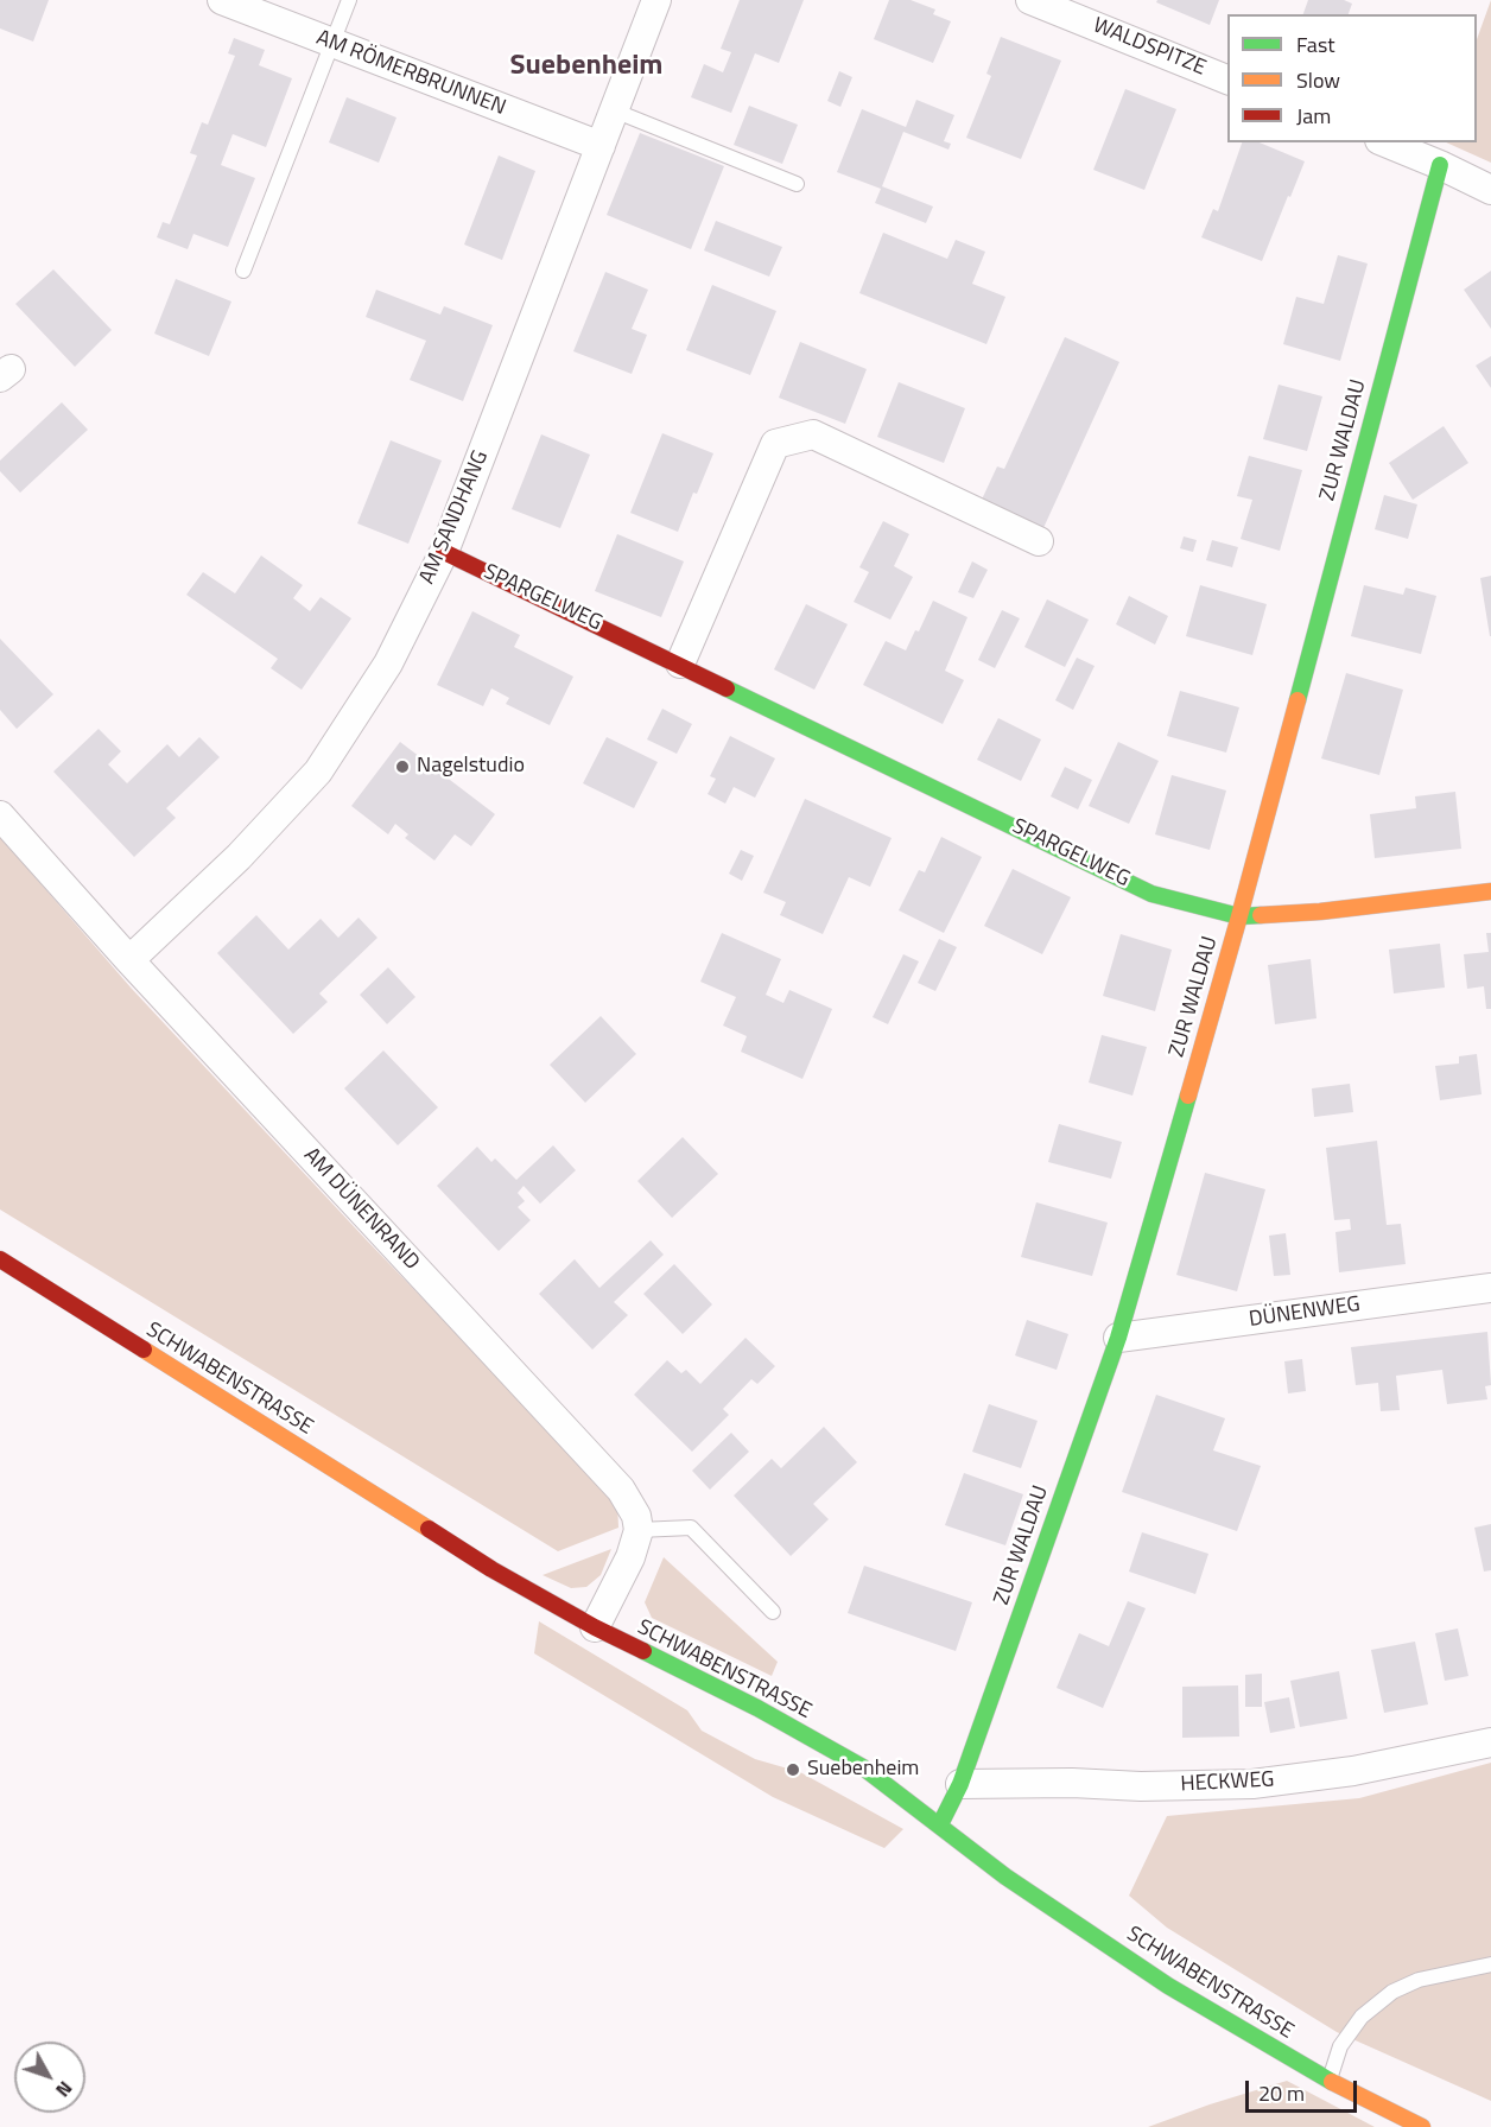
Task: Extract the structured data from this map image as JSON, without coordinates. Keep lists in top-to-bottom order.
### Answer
{
  "streets": {
    "street": [
      "WALDSPITZE",
      "AM RÖMERBRUNNEN",
      "ZUR WALDAU",
      "AM SANDHANG",
      "SPARGELWEG",
      "AM DÜNENRAND",
      "DÜNENWEG",
      "SCHWABENSTRASSE",
      "HECKWEG"
    ]
  },
  "crossings": [
    ["AM RÖMERBRUNNEN", "AM SANDHANG"],
    ["ZUR WALDAU", "SPARGELWEG"],
    ["ZUR WALDAU", "DÜNENWEG"],
    ["ZUR WALDAU", "SCHWABENSTRASSE"],
    ["ZUR WALDAU", "HECKWEG"],
    ["AM SANDHANG", "SPARGELWEG"],
    ["AM SANDHANG", "AM DÜNENRAND"]
  ],
  "districts": ["Suebenheim"],
  "places": ["Nagelstudio", "Suebenheim"],
  "legend": ["Fast", "Slow", "Jam"],
  "scale_bar": "20 m",
  "north": "bottom right"
}
